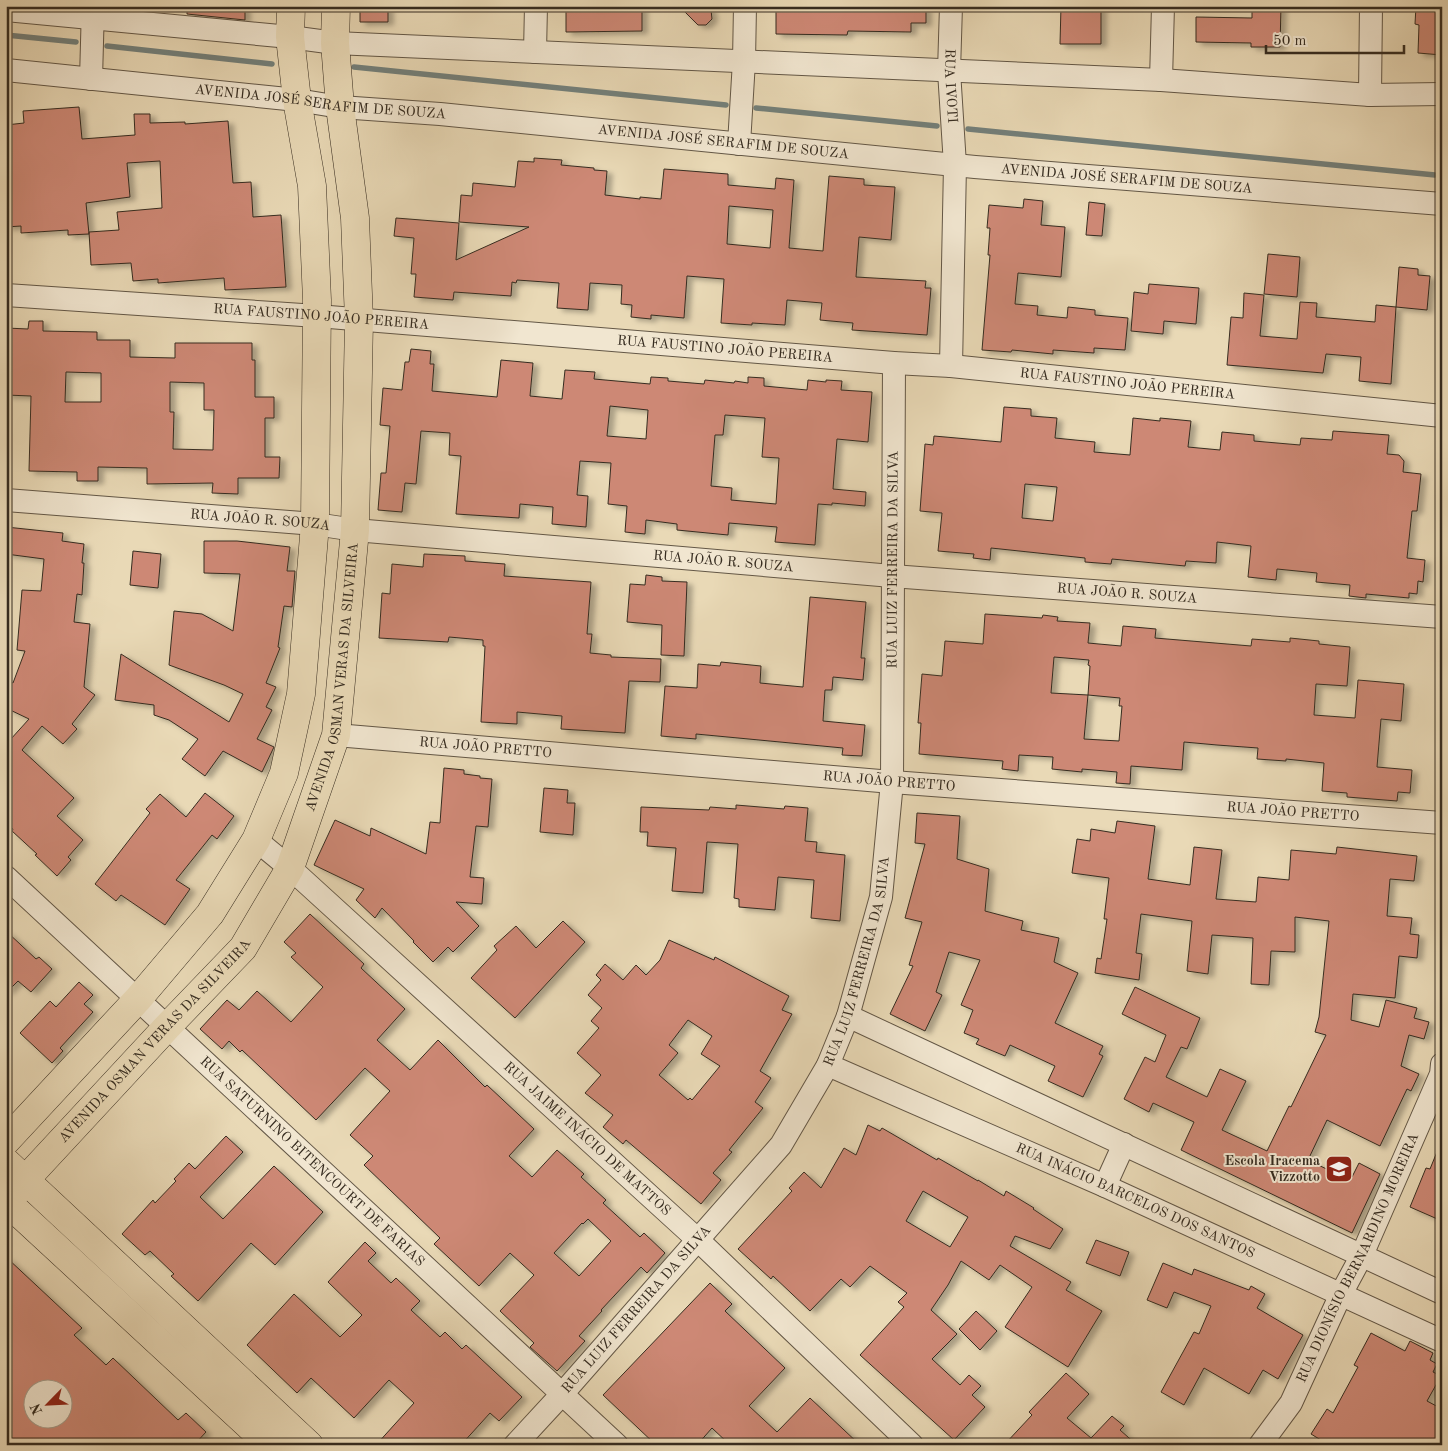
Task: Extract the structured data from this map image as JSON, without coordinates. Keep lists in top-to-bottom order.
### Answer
{
  "streets": {
    "main road": ["AVENIDA OSMAN VERAS DA SILVEIRA"],
    "street": [
      "RUA IVOTI",
      "AVENIDA JOSÉ SERAFIM DE SOUZA",
      "RUA FAUSTINO JOÃO PEREIRA",
      "RUA JOÃO R. SOUZA",
      "RUA LUIZ FERREIRA DA SILVA",
      "RUA JOÃO PRETTO",
      "RUA JAIME INÁCIO DE MATTOS",
      "RUA SATURNINO BITENCOURT DE FARIAS",
      "RUA INÁCIO BARCELOS DOS SANTOS",
      "RUA DIONÍSIO BERNARDINO MOREIRA"
    ]
  },
  "crossings": [
    ["RUA IVOTI", "AVENIDA JOSÉ SERAFIM DE SOUZA"],
    ["AVENIDA JOSÉ SERAFIM DE SOUZA", "AVENIDA OSMAN VERAS DA SILVEIRA"],
    ["RUA FAUSTINO JOÃO PEREIRA", "RUA LUIZ FERREIRA DA SILVA"],
    ["RUA FAUSTINO JOÃO PEREIRA", "AVENIDA OSMAN VERAS DA SILVEIRA"],
    ["RUA JOÃO R. SOUZA", "RUA LUIZ FERREIRA DA SILVA"],
    ["RUA JOÃO R. SOUZA", "AVENIDA OSMAN VERAS DA SILVEIRA"],
    ["RUA LUIZ FERREIRA DA SILVA", "RUA JOÃO PRETTO"],
    ["RUA LUIZ FERREIRA DA SILVA", "RUA JAIME INÁCIO DE MATTOS"],
    ["RUA LUIZ FERREIRA DA SILVA", "RUA SATURNINO BITENCOURT DE FARIAS"],
    ["RUA LUIZ FERREIRA DA SILVA", "RUA INÁCIO BARCELOS DOS SANTOS"],
    ["AVENIDA OSMAN VERAS DA SILVEIRA", "RUA JOÃO PRETTO"],
    ["AVENIDA OSMAN VERAS DA SILVEIRA", "RUA JAIME INÁCIO DE MATTOS"],
    ["AVENIDA OSMAN VERAS DA SILVEIRA", "RUA SATURNINO BITENCOURT DE FARIAS"],
    ["RUA INÁCIO BARCELOS DOS SANTOS", "RUA DIONÍSIO BERNARDINO MOREIRA"]
  ],
  "places": {
    "school or university": ["Escola Iracema Vizzotto"]
  },
  "scale_bar": "50 m",
  "north": "bottom left"
}
